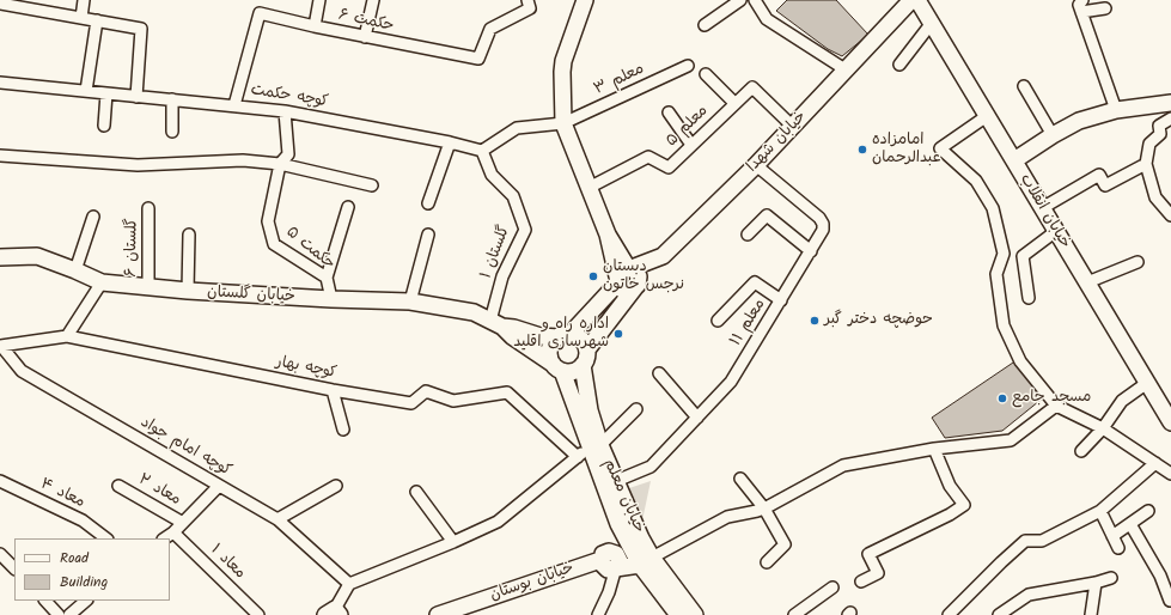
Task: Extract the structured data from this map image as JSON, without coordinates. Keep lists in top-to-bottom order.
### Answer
{
  "streets": {
    "main road": [
      "خیابان شهدا",
      "خیابان انقلاب",
      "خیابان گلستان",
      "خیابان معلم",
      "خیابان بوستان"
    ],
    "street": [
      "حکمت ۶",
      "معلم ۳",
      "کوچه حکمت",
      "معلم ۵",
      "گلستان ۶",
      "حکمت ۵",
      "گلستان ۱",
      "معلم ۱۱",
      "کوچه بهار",
      "کوچه امام جواد",
      "معاد ۲",
      "معاد ۴",
      "معاد ۱"
    ]
  },
  "crossings": [
    ["حکمت ۶", "کوچه حکمت"],
    ["کوچه حکمت", "حکمت ۵"],
    ["کوچه حکمت", "گلستان ۱"],
    ["معلم ۵", "خیابان شهدا"],
    ["خیابان شهدا", "معلم ۱۱"],
    ["گلستان ۶", "خیابان گلستان"],
    ["حکمت ۵", "خیابان گلستان"],
    ["گلستان ۱", "خیابان گلستان"],
    ["معلم ۱۱", "خیابان معلم"],
    ["کوچه بهار", "کوچه امام جواد"],
    ["خیابان معلم", "خیابان بوستان"]
  ],
  "places": [
    "امامزاده عبدالرحمان",
    "دبستان نرجس خاتون",
    "حوضچه دختر گبر",
    "اداره راه و شهرسازی اقلید",
    "مسجد جامع"
  ],
  "legend": ["Road", "Building"]
}
